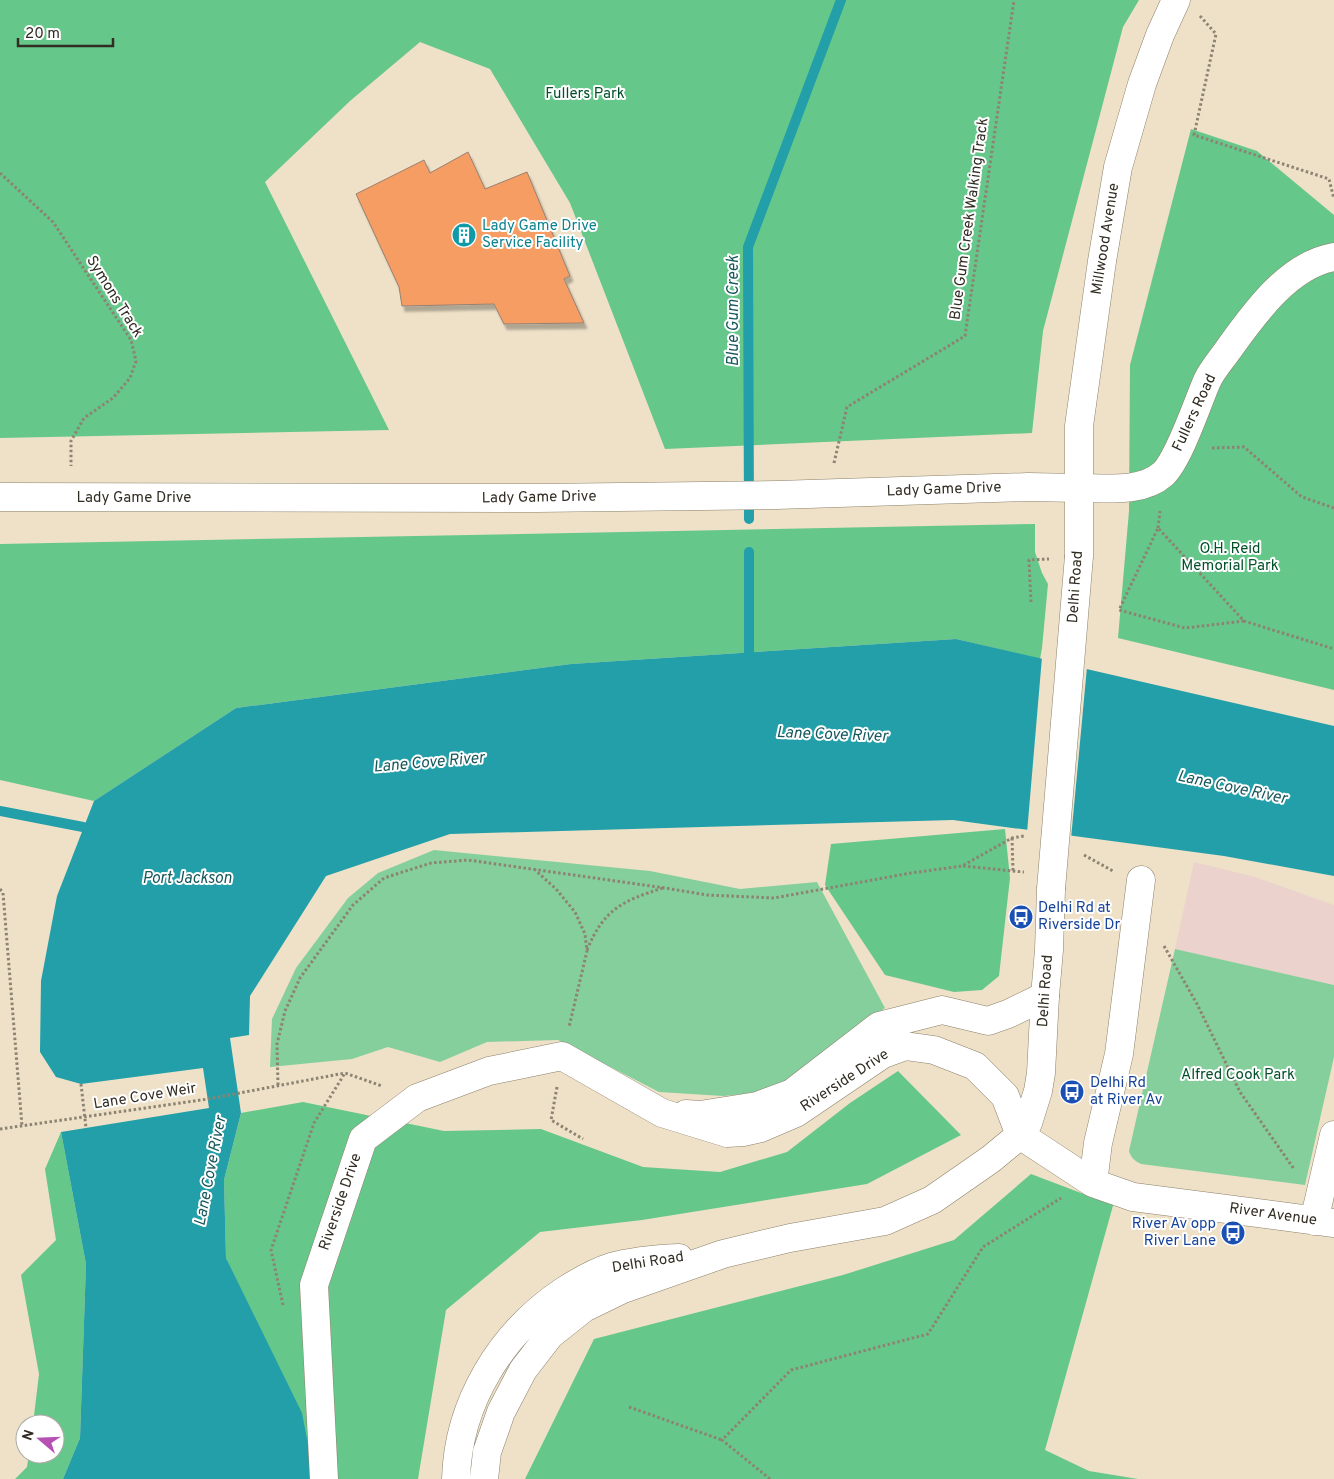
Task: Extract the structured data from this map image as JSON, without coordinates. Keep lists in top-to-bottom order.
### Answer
{
  "streets": {
    "main road": [
      "Millwood Avenue",
      "Fullers Road",
      "Lady Game Drive",
      "Delhi Road",
      "Riverside Drive",
      "River Avenue"
    ],
    "path": ["Blue Gum Creek Walking Track", "Symons Track", "Lane Cove Weir"]
  },
  "crossings": [
    ["Blue Gum Creek Walking Track", "Lady Game Drive"],
    ["Millwood Avenue", "Fullers Road"],
    ["Millwood Avenue", "Lady Game Drive"],
    ["Millwood Avenue", "Delhi Road"],
    ["Symons Track", "Lady Game Drive"],
    ["Fullers Road", "Lady Game Drive"],
    ["Fullers Road", "Delhi Road"],
    ["Lady Game Drive", "Delhi Road"],
    ["Delhi Road", "Riverside Drive"],
    ["Delhi Road", "River Avenue"],
    ["Riverside Drive", "River Avenue"]
  ],
  "water": ["Blue Gum Creek", "Lane Cove River", "Port Jackson"],
  "parks": ["Fullers Park", "O.H. Reid Memorial Park", "Alfred Cook Park"],
  "places": {
    "building": ["Lady Game Drive Service Facility"],
    "bus stop": ["Delhi Rd at Riverside Dr", "Delhi Rd at River Av", "River Av opp River Lane"]
  },
  "scale_bar": "20 m",
  "north": "left"
}
